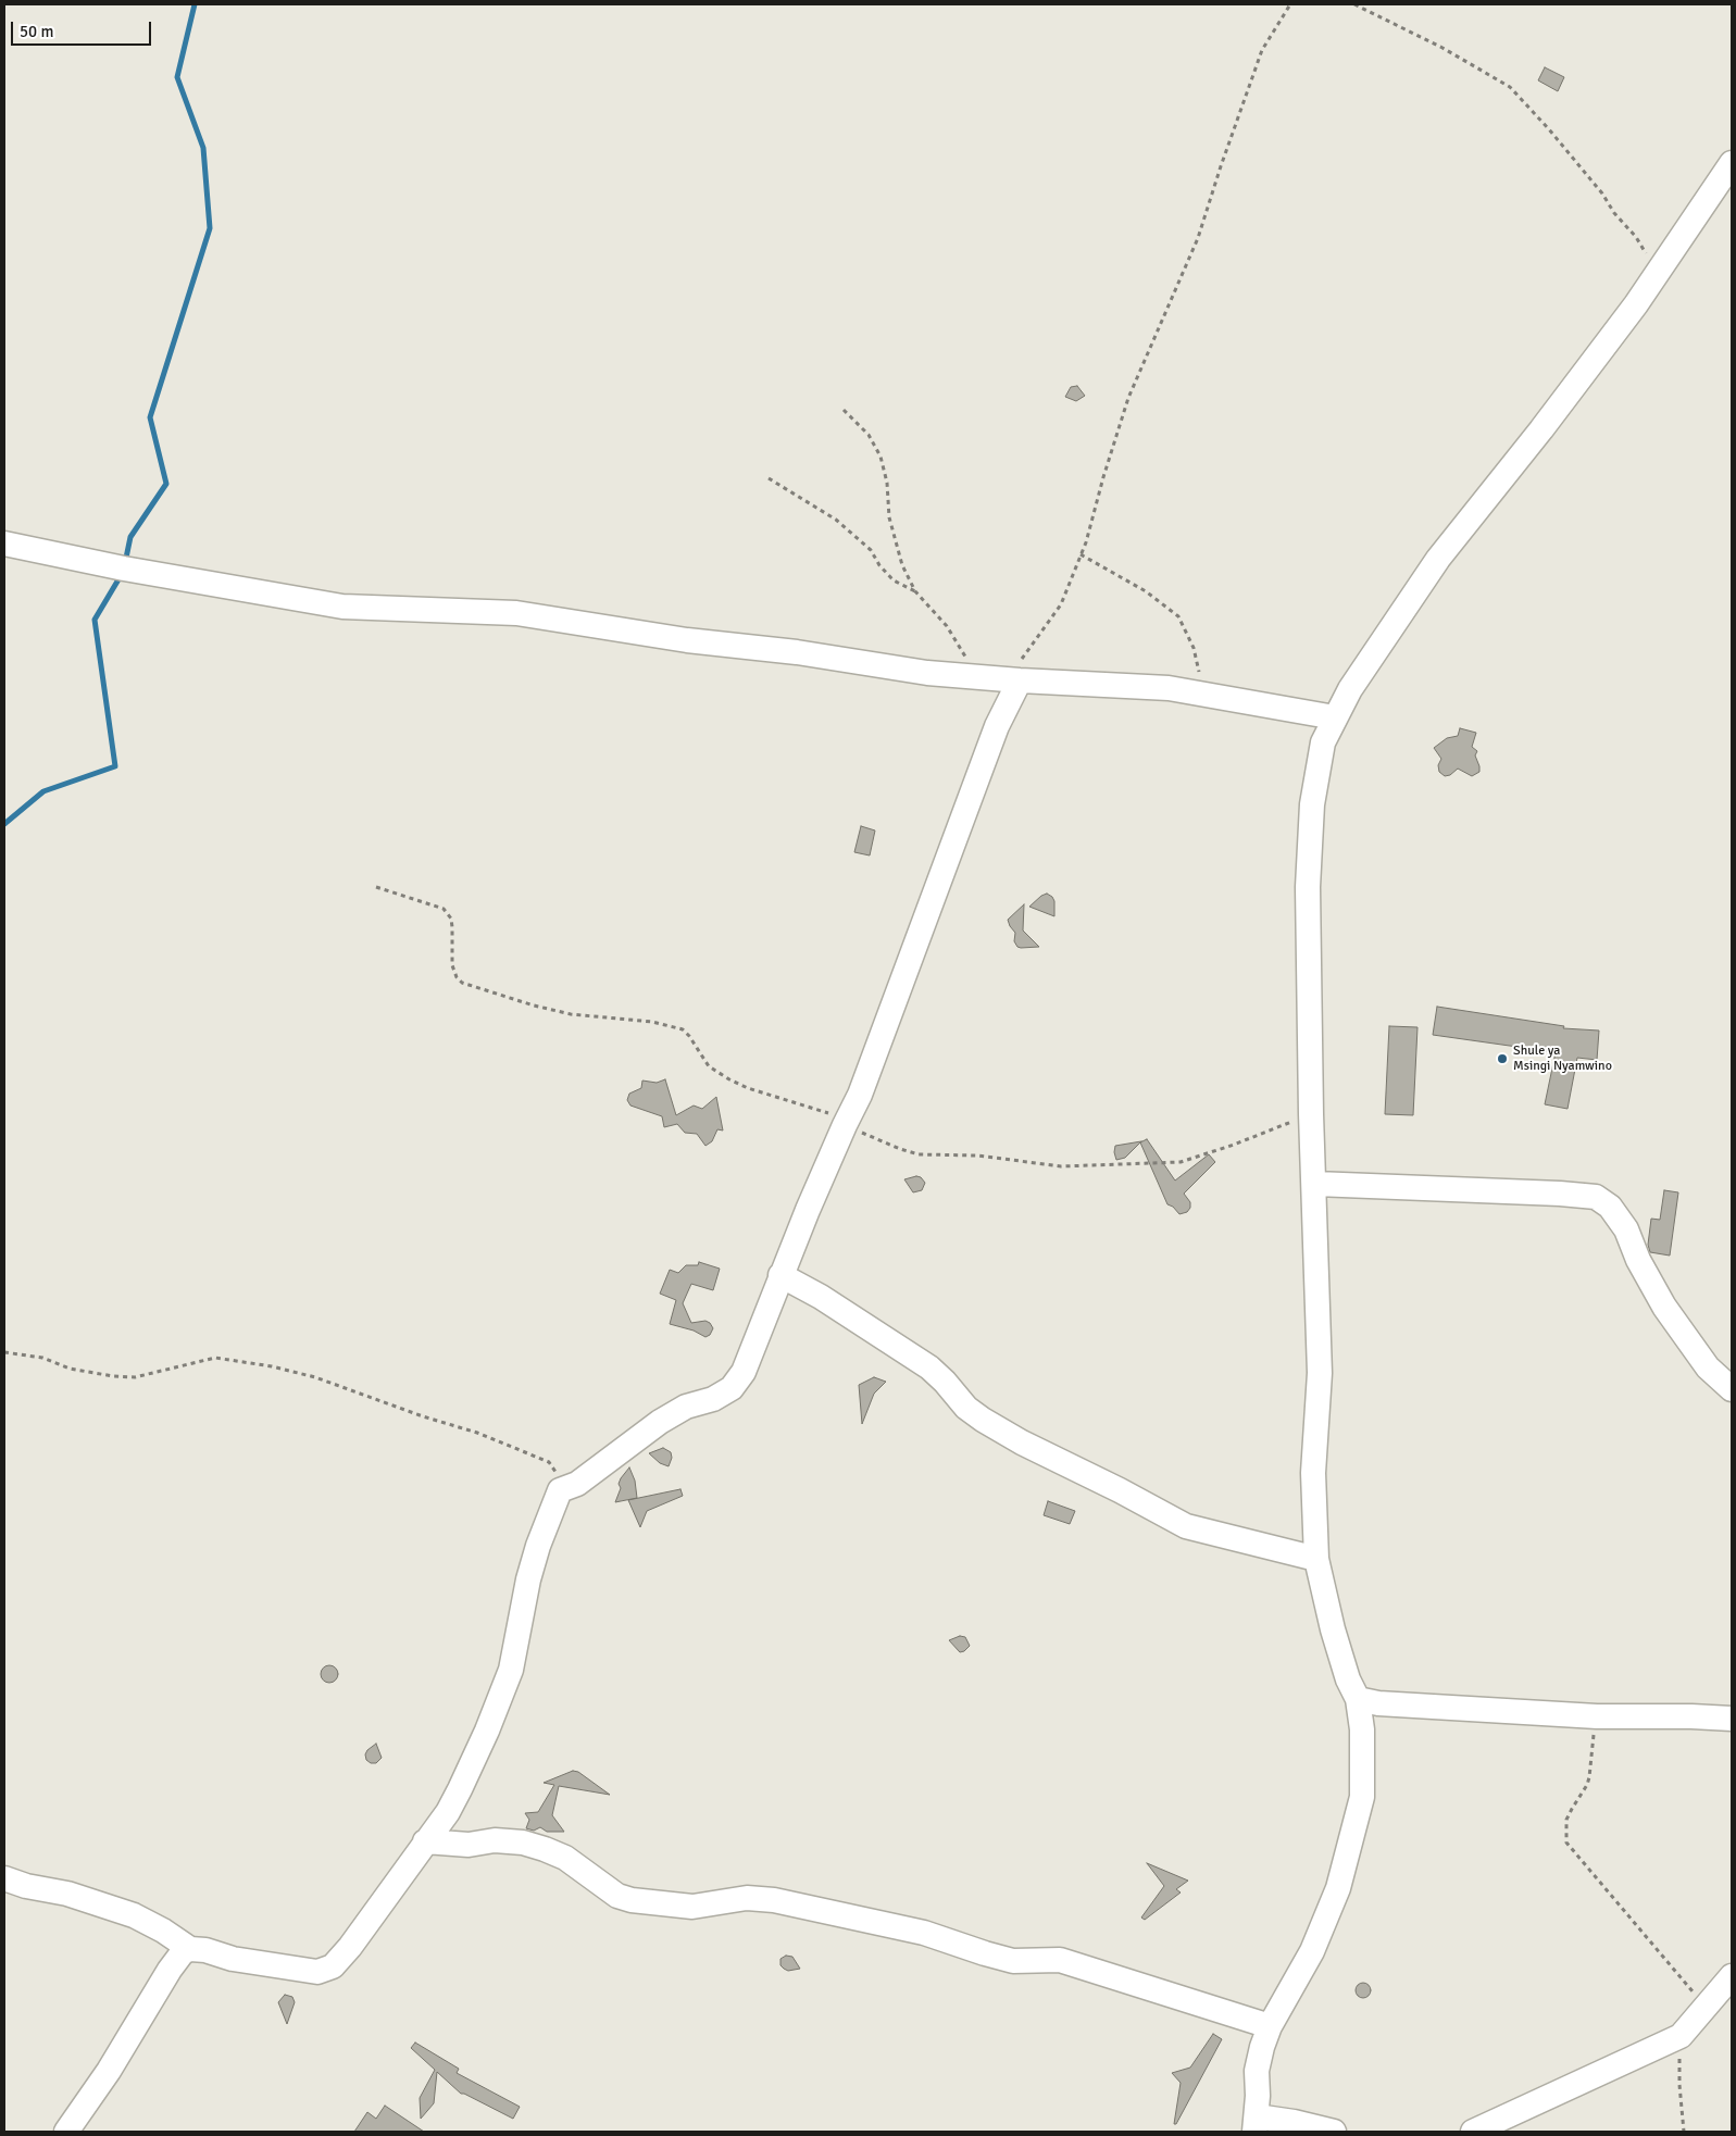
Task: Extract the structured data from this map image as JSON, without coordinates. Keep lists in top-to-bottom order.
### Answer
{
  "places": ["Shule ya Msingi Nyamwino"],
  "scale_bar": "50 m"
}
